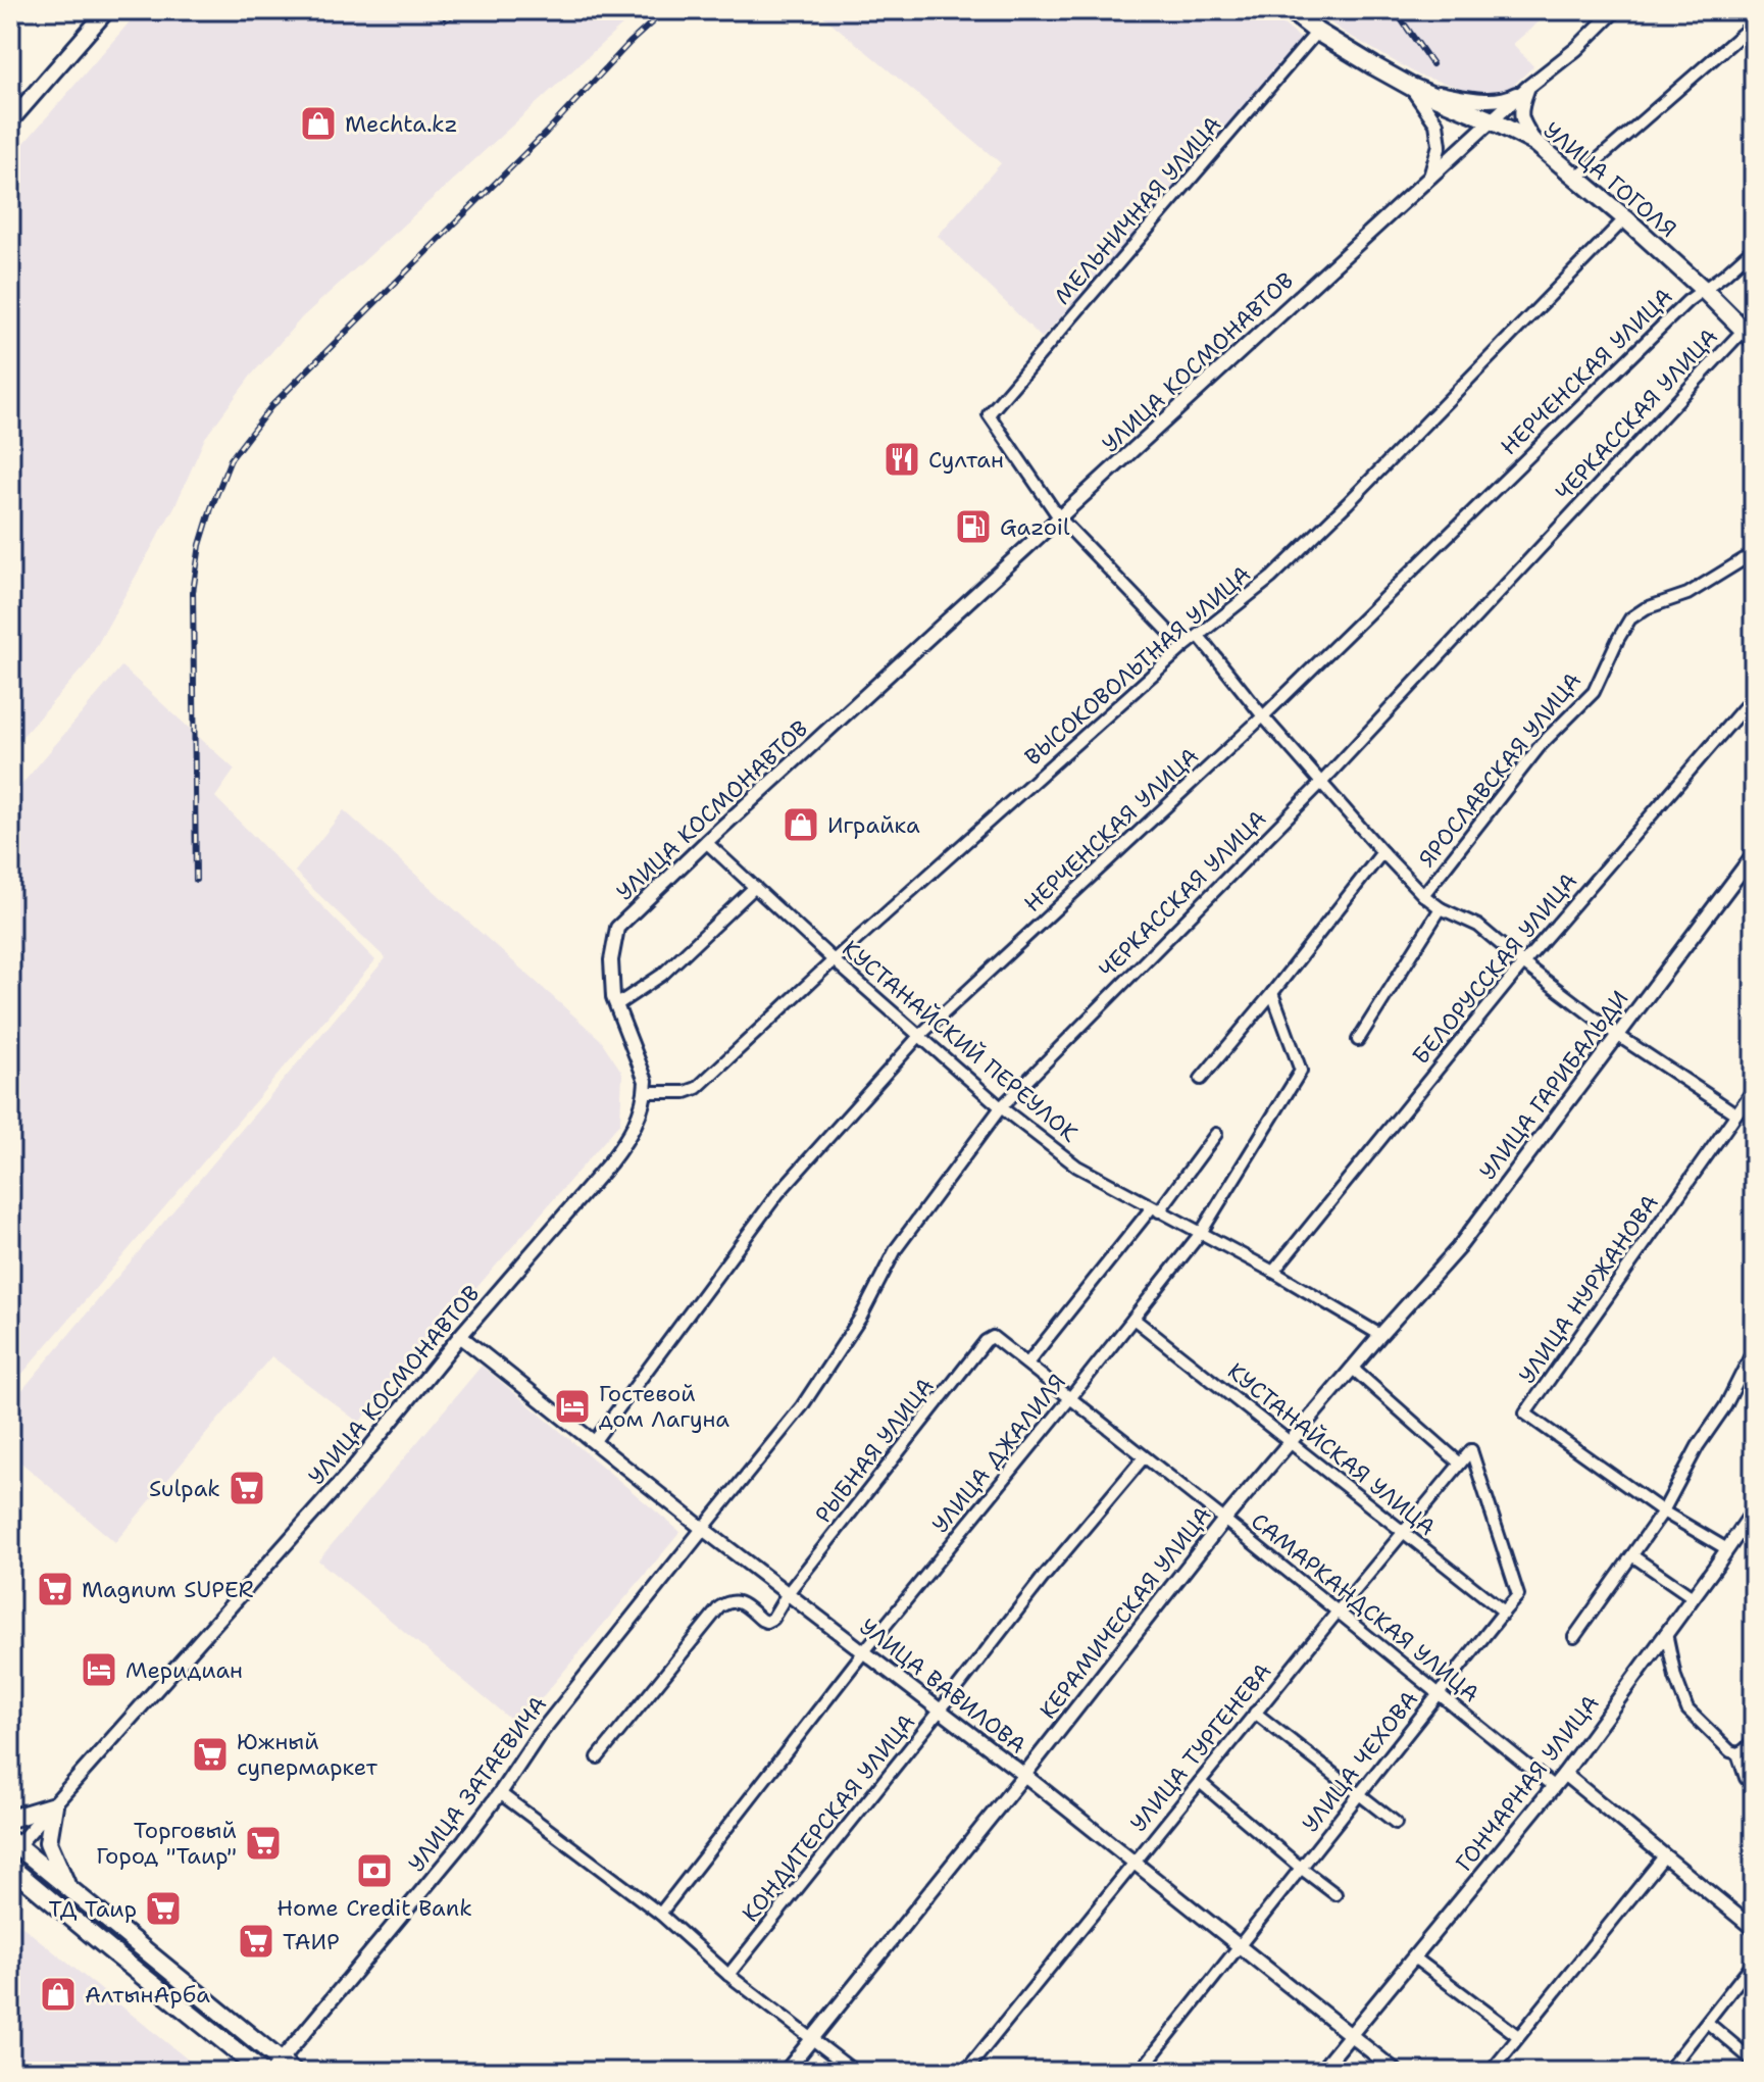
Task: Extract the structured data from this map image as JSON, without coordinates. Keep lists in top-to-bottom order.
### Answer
{
  "streets": {
    "main road": ["УЛИЦА ГОГОЛЯ"],
    "street": [
      "МЕЛЬНИЧНАЯ УЛИЦА",
      "УЛИЦА КОСМОНАВТОВ",
      "НЕРЧЕНСКАЯ УЛИЦА",
      "ЧЕРКАССКАЯ УЛИЦА",
      "ВЫСОКОВОЛЬТНАЯ УЛИЦА",
      "ЯРОСЛАВСКАЯ УЛИЦА",
      "БЕЛОРУССКАЯ УЛИЦА",
      "КУСТАНАЙСКИЙ ПЕРЕУЛОК",
      "УЛИЦА ГАРИБАЛЬДИ",
      "УЛИЦА НУРЖАНОВА",
      "КУСТАНАЙСКАЯ УЛИЦА",
      "РЫБНАЯ УЛИЦА",
      "УЛИЦА ДЖАЛИЛЯ",
      "САМАРКАНДСКАЯ УЛИЦА",
      "КЕРАМИЧЕСКАЯ УЛИЦА",
      "УЛИЦА ВАВИЛОВА",
      "УЛИЦА ТУРГЕНЕВА",
      "УЛИЦА ЧЕХОВА",
      "ГОНЧАРНАЯ УЛИЦА",
      "УЛИЦА ЗАТАЕВИЧА",
      "КОНДИТЕРСКАЯ УЛИЦА"
    ]
  },
  "crossings": [
    ["УЛИЦА ГОГОЛЯ", "МЕЛЬНИЧНАЯ УЛИЦА"],
    ["УЛИЦА ГОГОЛЯ", "УЛИЦА КОСМОНАВТОВ"],
    ["УЛИЦА ГОГОЛЯ", "НЕРЧЕНСКАЯ УЛИЦА"],
    ["УЛИЦА ГОГОЛЯ", "ЧЕРКАССКАЯ УЛИЦА"],
    ["УЛИЦА ГОГОЛЯ", "ВЫСОКОВОЛЬТНАЯ УЛИЦА"],
    ["МЕЛЬНИЧНАЯ УЛИЦА", "УЛИЦА КОСМОНАВТОВ"],
    ["УЛИЦА КОСМОНАВТОВ", "ВЫСОКОВОЛЬТНАЯ УЛИЦА"],
    ["УЛИЦА КОСМОНАВТОВ", "КУСТАНАЙСКИЙ ПЕРЕУЛОК"],
    ["УЛИЦА КОСМОНАВТОВ", "УЛИЦА ВАВИЛОВА"],
    ["НЕРЧЕНСКАЯ УЛИЦА", "КУСТАНАЙСКИЙ ПЕРЕУЛОК"],
    ["НЕРЧЕНСКАЯ УЛИЦА", "УЛИЦА ВАВИЛОВА"],
    ["ЧЕРКАССКАЯ УЛИЦА", "КУСТАНАЙСКИЙ ПЕРЕУЛОК"],
    ["ЧЕРКАССКАЯ УЛИЦА", "УЛИЦА ВАВИЛОВА"],
    ["ЧЕРКАССКАЯ УЛИЦА", "УЛИЦА ЗАТАЕВИЧА"],
    ["ВЫСОКОВОЛЬТНАЯ УЛИЦА", "КУСТАНАЙСКИЙ ПЕРЕУЛОК"],
    ["ЯРОСЛАВСКАЯ УЛИЦА", "УЛИЦА ДЖАЛИЛЯ"],
    ["БЕЛОРУССКАЯ УЛИЦА", "КУСТАНАЙСКИЙ ПЕРЕУЛОК"],
    ["КУСТАНАЙСКИЙ ПЕРЕУЛОК", "УЛИЦА ГАРИБАЛЬДИ"],
    ["КУСТАНАЙСКИЙ ПЕРЕУЛОК", "УЛИЦА ДЖАЛИЛЯ"],
    ["КУСТАНАЙСКИЙ ПЕРЕУЛОК", "КЕРАМИЧЕСКАЯ УЛИЦА"],
    ["УЛИЦА ГАРИБАЛЬДИ", "КЕРАМИЧЕСКАЯ УЛИЦА"],
    ["УЛИЦА НУРЖАНОВА", "ГОНЧАРНАЯ УЛИЦА"],
    ["КУСТАНАЙСКАЯ УЛИЦА", "УЛИЦА ДЖАЛИЛЯ"],
    ["КУСТАНАЙСКАЯ УЛИЦА", "КЕРАМИЧЕСКАЯ УЛИЦА"],
    ["КУСТАНАЙСКАЯ УЛИЦА", "УЛИЦА ТУРГЕНЕВА"],
    ["КУСТАНАЙСКАЯ УЛИЦА", "УЛИЦА ЧЕХОВА"],
    ["РЫБНАЯ УЛИЦА", "САМАРКАНДСКАЯ УЛИЦА"],
    ["РЫБНАЯ УЛИЦА", "УЛИЦА ВАВИЛОВА"],
    ["УЛИЦА ДЖАЛИЛЯ", "САМАРКАНДСКАЯ УЛИЦА"],
    ["УЛИЦА ДЖАЛИЛЯ", "УЛИЦА ВАВИЛОВА"],
    ["САМАРКАНДСКАЯ УЛИЦА", "КЕРАМИЧЕСКАЯ УЛИЦА"],
    ["САМАРКАНДСКАЯ УЛИЦА", "УЛИЦА ТУРГЕНЕВА"],
    ["САМАРКАНДСКАЯ УЛИЦА", "УЛИЦА ЧЕХОВА"],
    ["САМАРКАНДСКАЯ УЛИЦА", "ГОНЧАРНАЯ УЛИЦА"],
    ["САМАРКАНДСКАЯ УЛИЦА", "КОНДИТЕРСКАЯ УЛИЦА"],
    ["КЕРАМИЧЕСКАЯ УЛИЦА", "УЛИЦА ВАВИЛОВА"],
    ["УЛИЦА ВАВИЛОВА", "УЛИЦА ТУРГЕНЕВА"],
    ["УЛИЦА ВАВИЛОВА", "УЛИЦА ЧЕХОВА"],
    ["УЛИЦА ВАВИЛОВА", "ГОНЧАРНАЯ УЛИЦА"],
    ["УЛИЦА ВАВИЛОВА", "УЛИЦА ЗАТАЕВИЧА"],
    ["УЛИЦА ВАВИЛОВА", "КОНДИТЕРСКАЯ УЛИЦА"],
    ["УЛИЦА ТУРГЕНЕВА", "УЛИЦА ЧЕХОВА"]
  ],
  "places": {
    "shop": ["Mechta.kz", "Играйка", "АлтынАрба"],
    "restaurant": ["Султан"],
    "fuel station": ["Gazoil"],
    "hotel": ["Гостевой дом Лагуна", "Меридиан"],
    "supermarket": [
      "Sulpak",
      "Magnum SUPER",
      "Южный супермаркет",
      "Торговый Город \"Таир\"",
      "ТД Таир",
      "ТАИР"
    ],
    "bank": ["Home Credit Bank"]
  }
}
